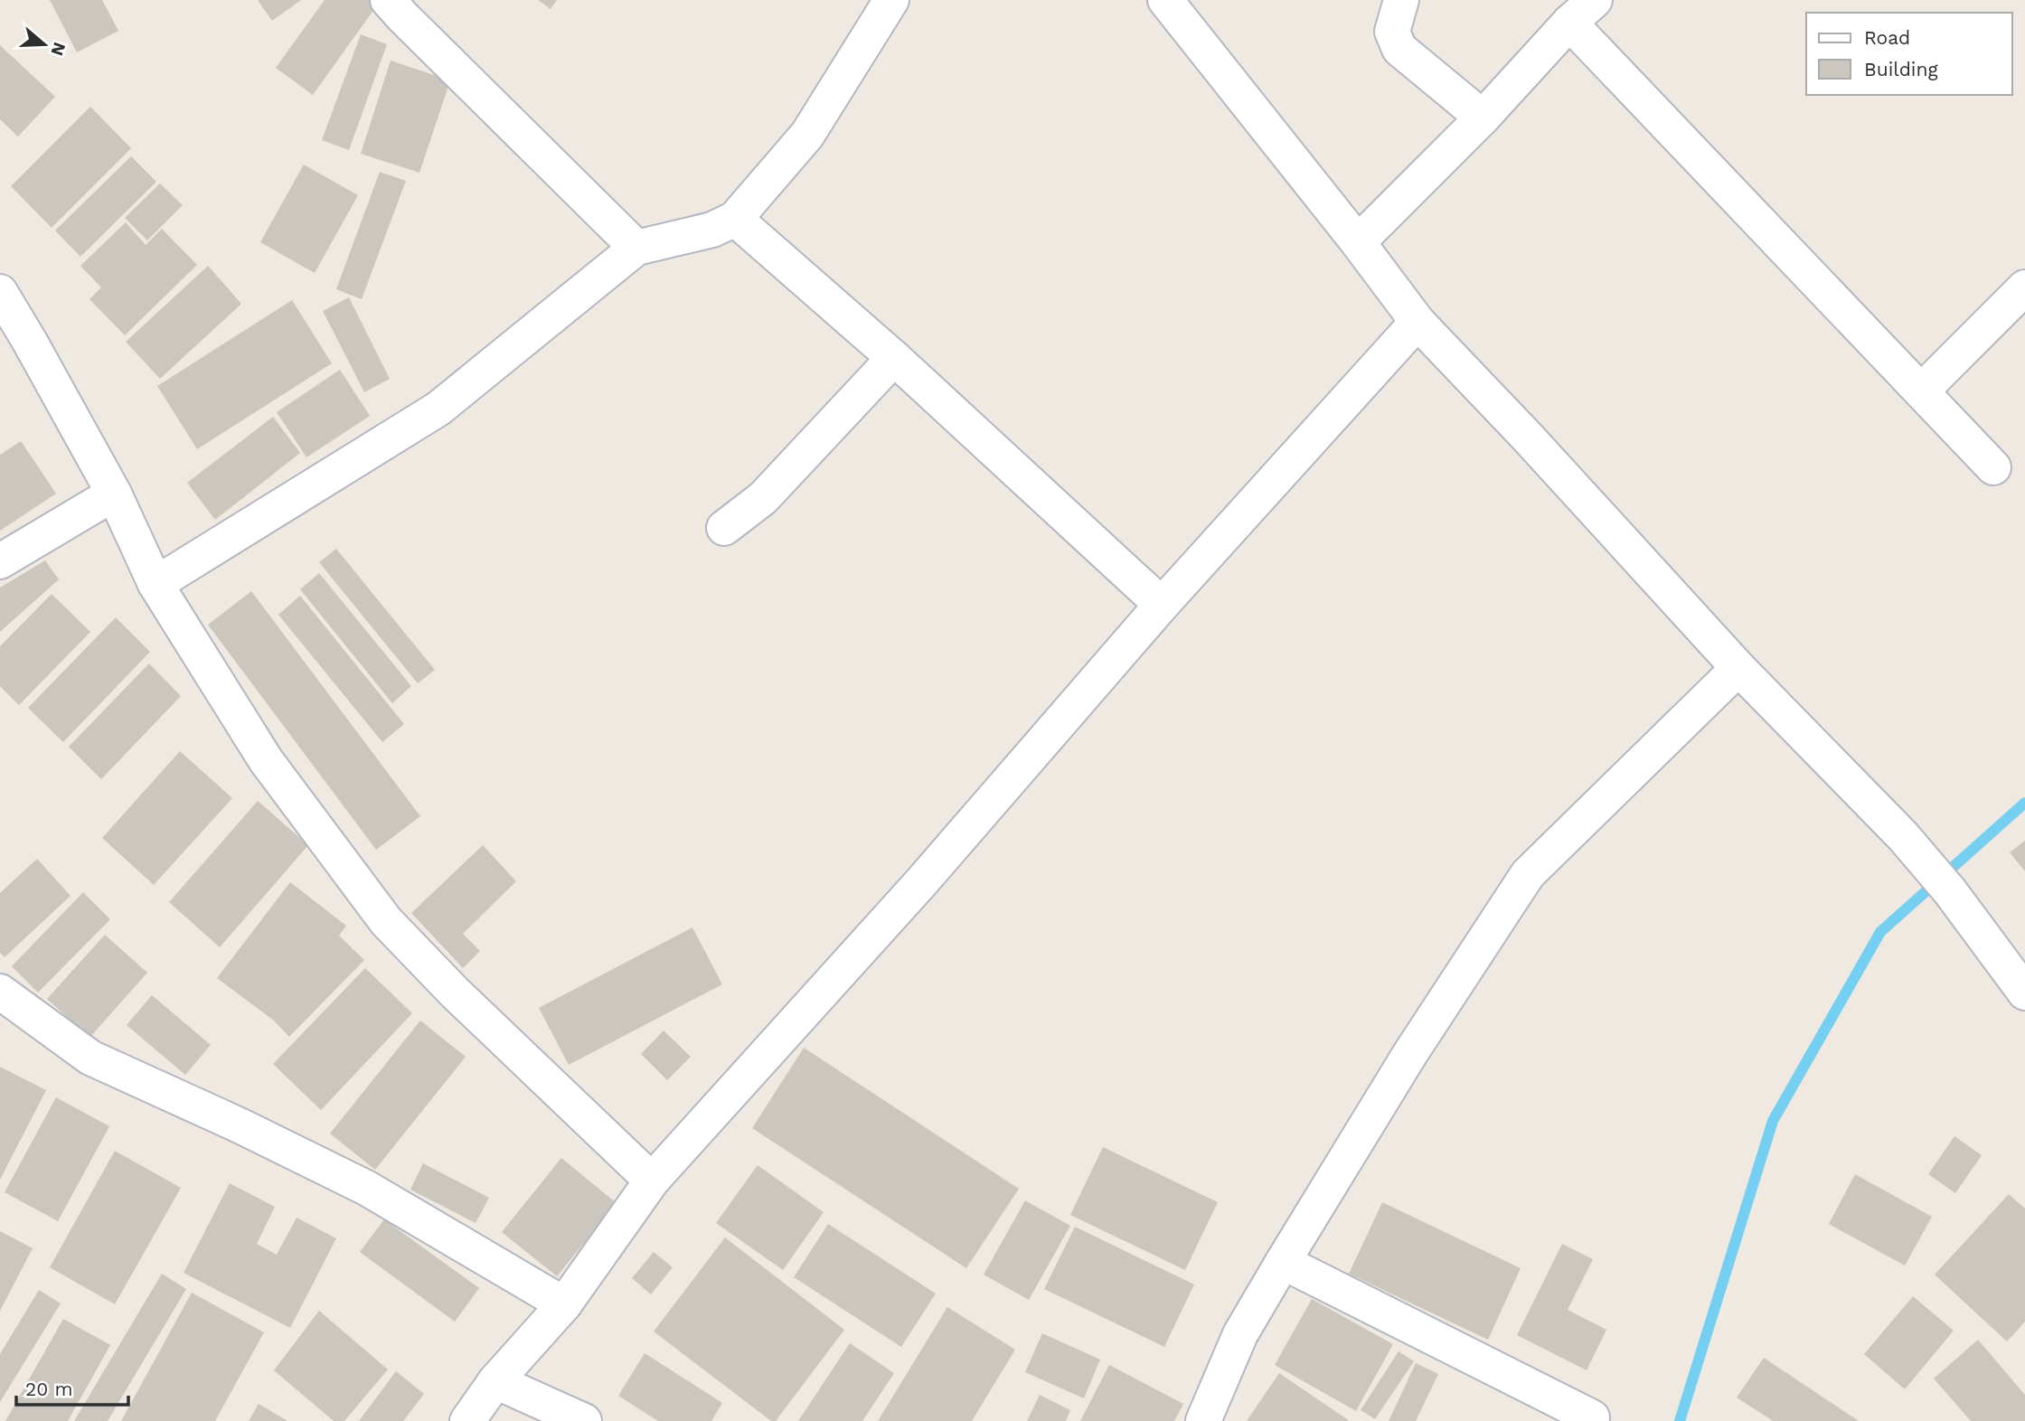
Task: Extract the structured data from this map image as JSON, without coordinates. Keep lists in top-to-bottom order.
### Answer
{
  "legend": ["Road", "Building"],
  "scale_bar": "20 m",
  "north": "right"
}
